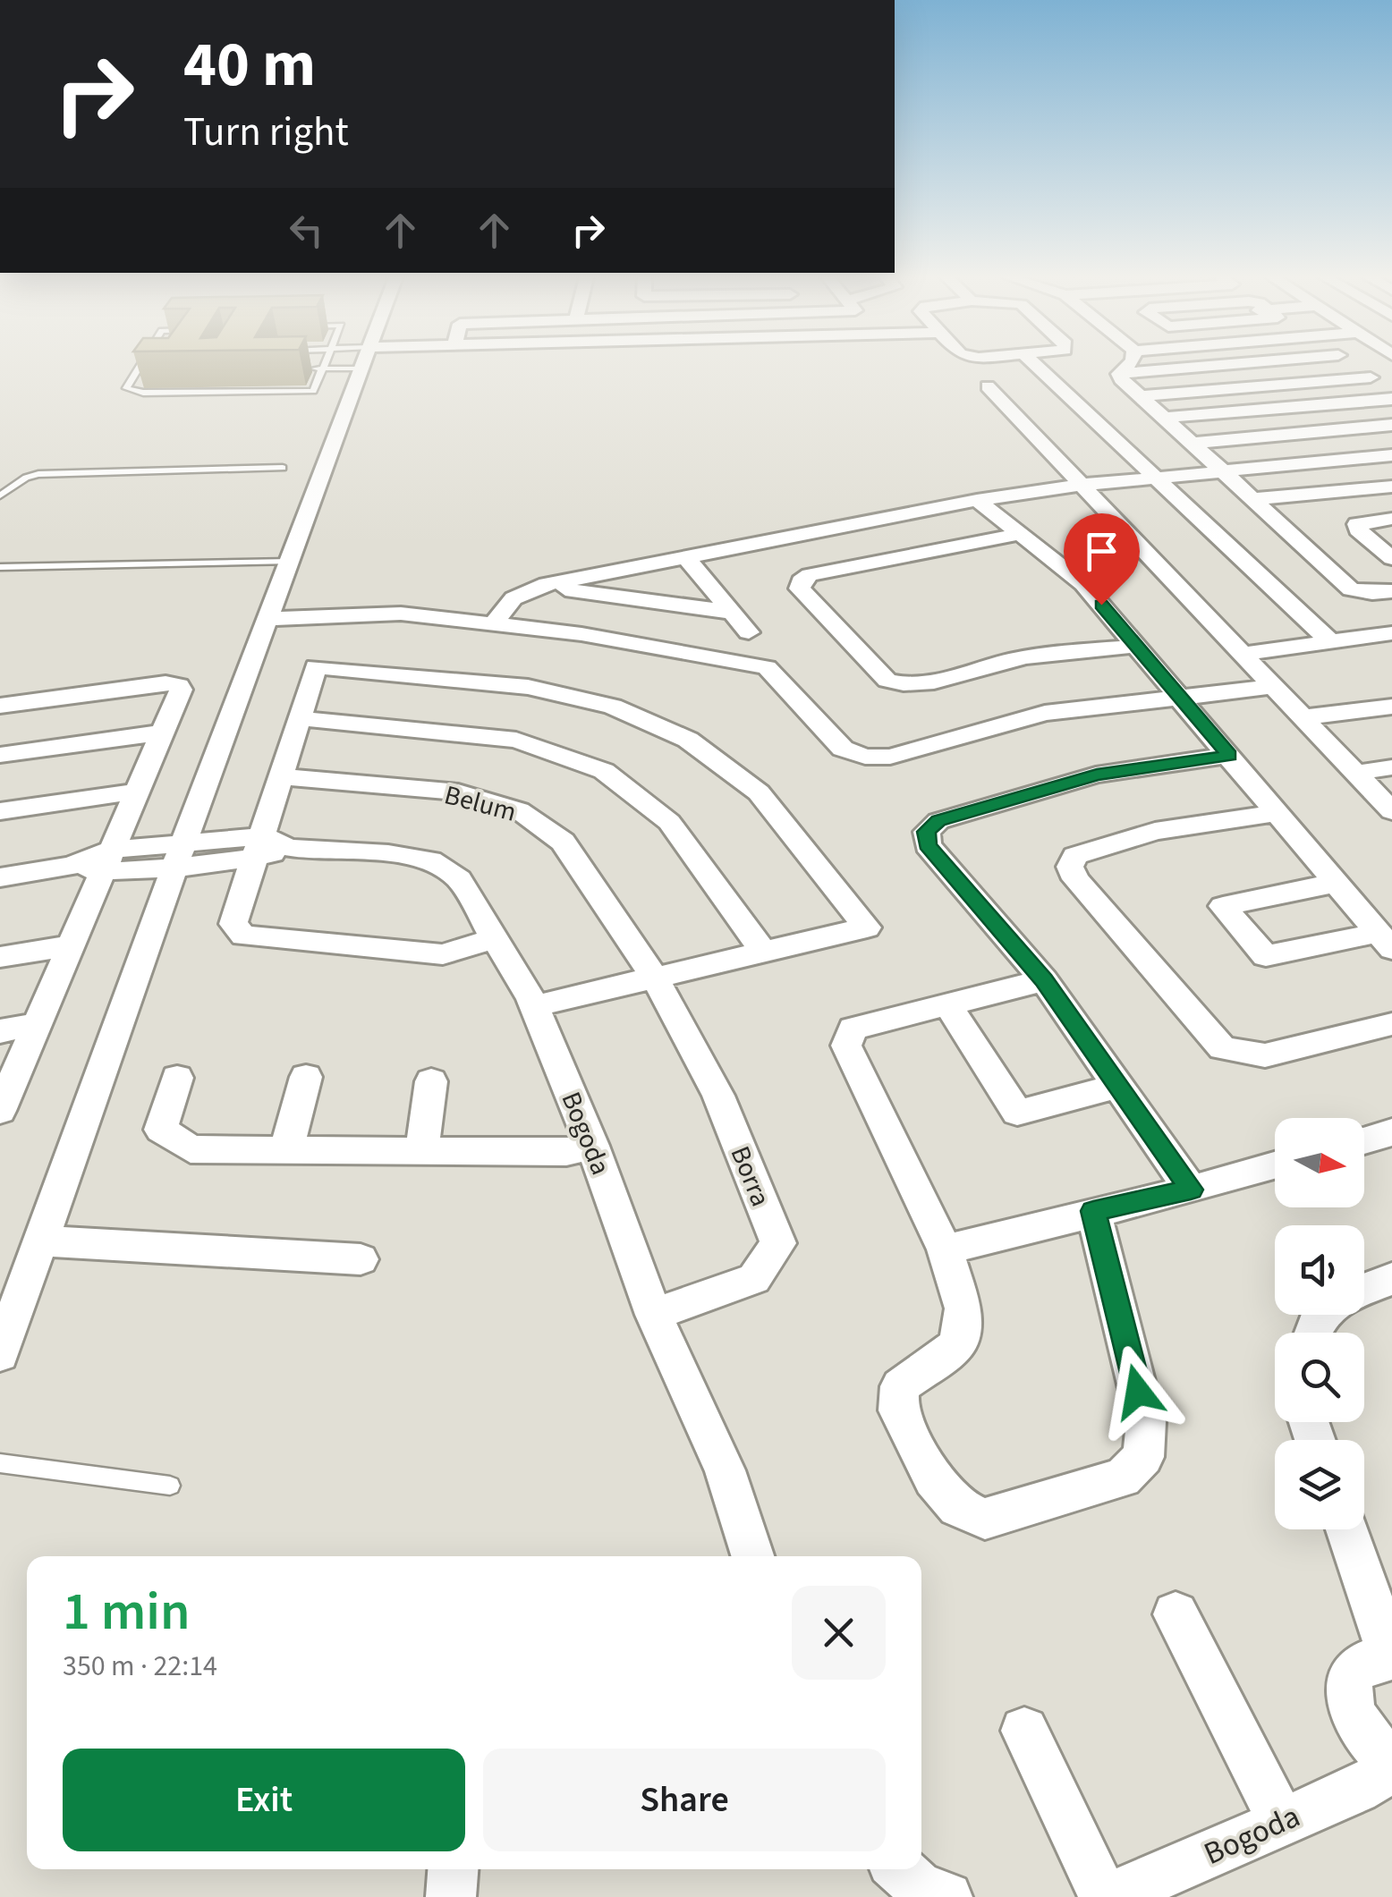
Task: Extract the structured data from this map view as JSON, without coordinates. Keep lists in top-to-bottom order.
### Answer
{
  "streets": {
    "street": ["Belum", "Bogoda", "Borra"]
  },
  "crossings": [
    ["Belum", "Borra"],
    ["Bogoda", "Borra"]
  ],
  "north": "right",
  "page": {
    "turn": ["40 m", "Turn right"],
    "heading": ["1 min", "350 m · 22:14"],
    "buttons": ["Exit", "Share"]
  }
}
